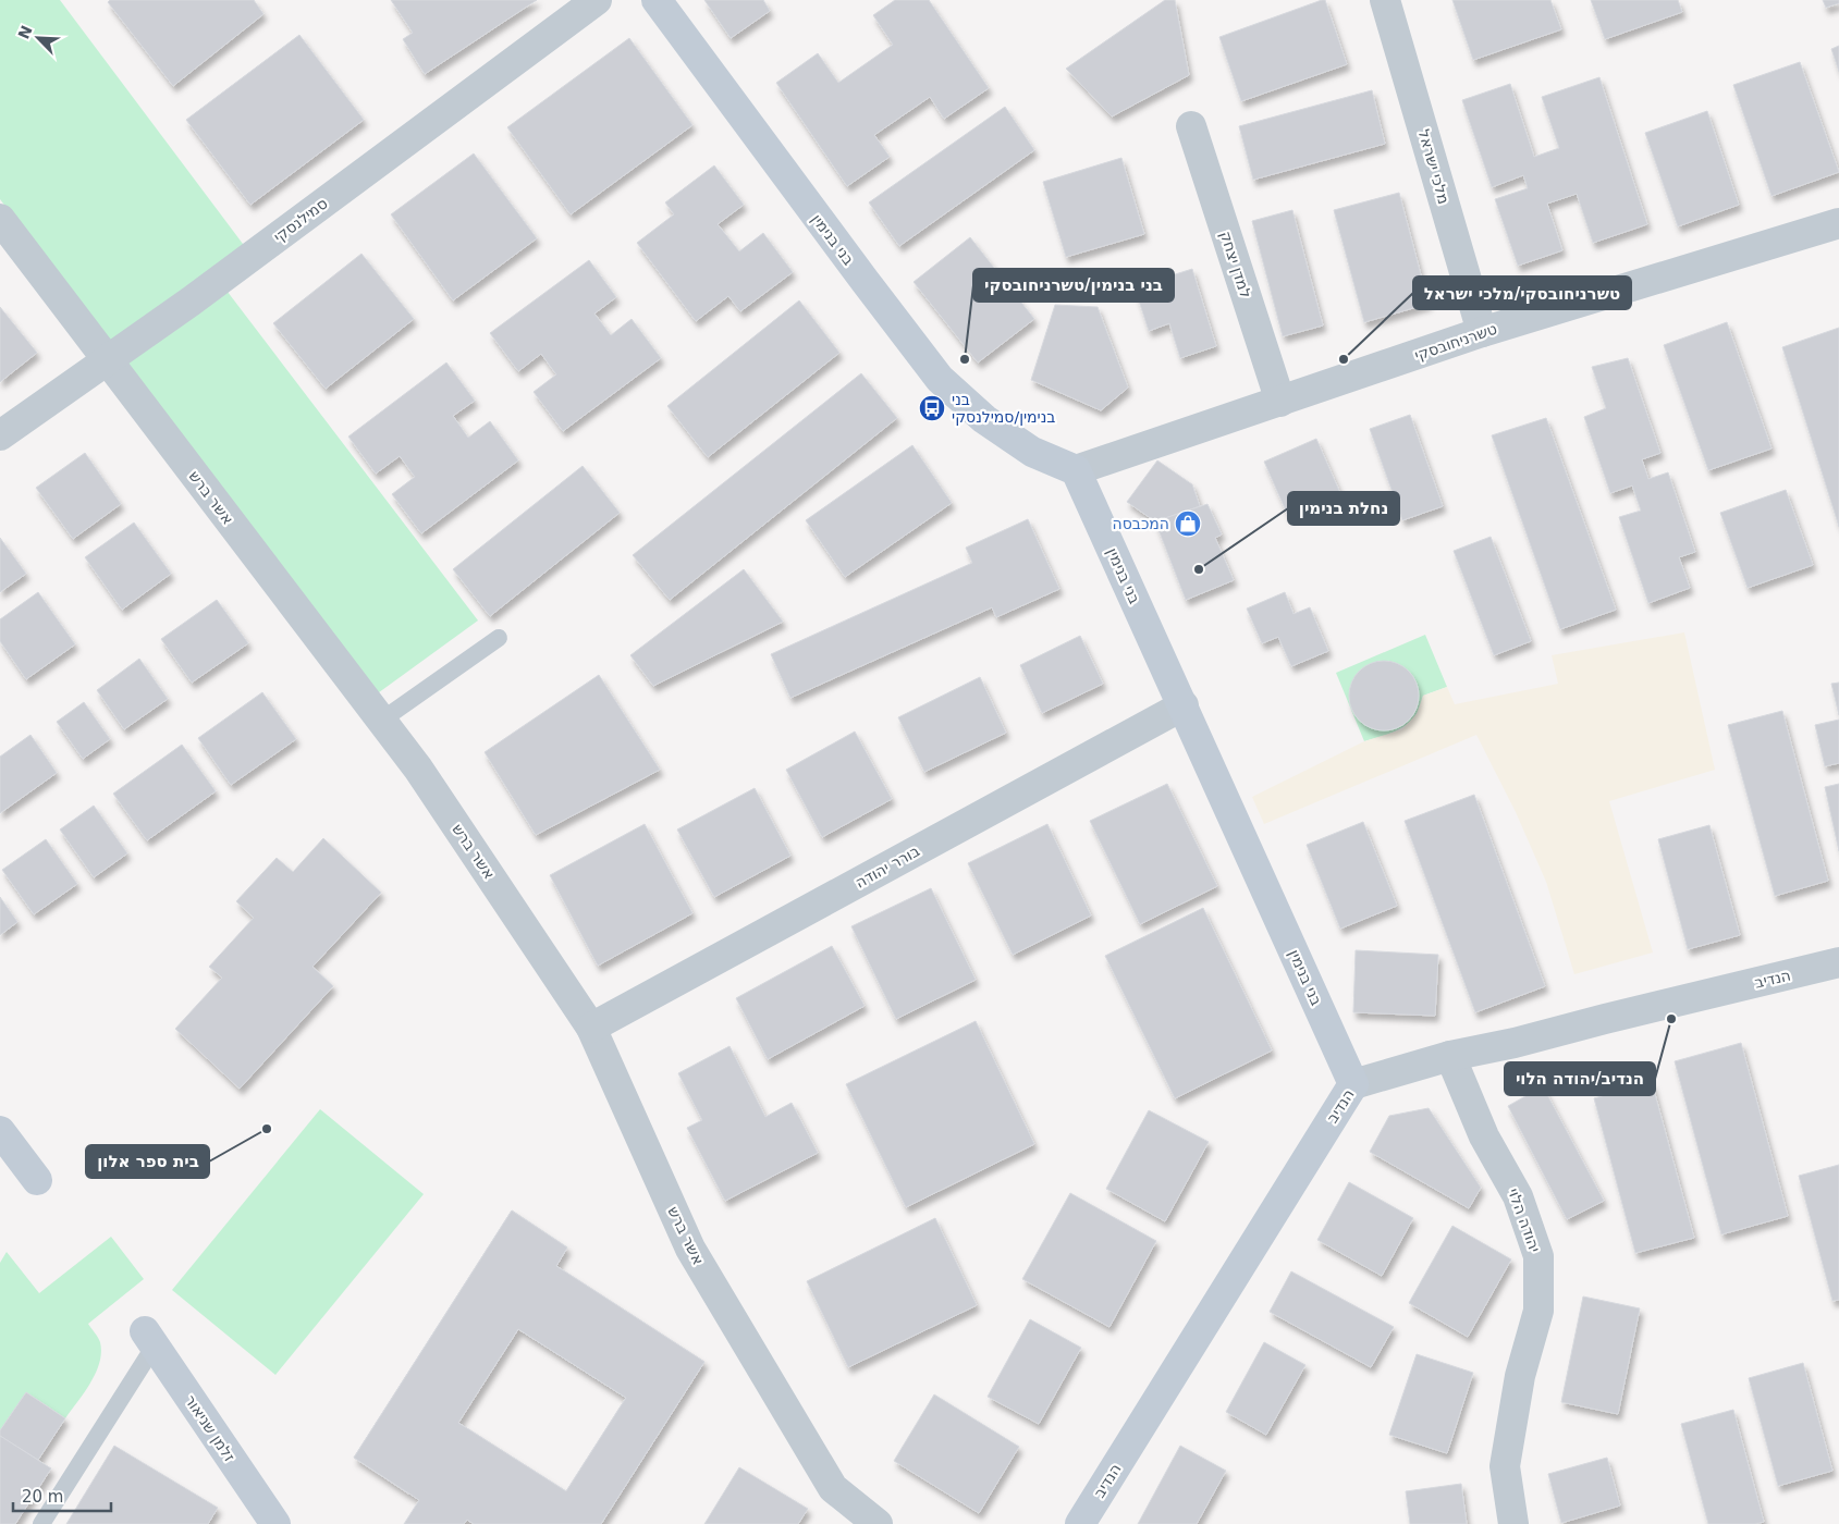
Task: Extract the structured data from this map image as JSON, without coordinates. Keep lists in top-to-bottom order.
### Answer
{
  "streets": {
    "street": [
      "מלכי ישראל",
      "סמילנסקי",
      "בני בנימין",
      "למדן יצחק",
      "טשרניחובסקי",
      "אשר ברש",
      "בורר יהודה",
      "הנדיב",
      "יהודה הלוי",
      "זלמן שניאור"
    ]
  },
  "crossings": [
    ["מלכי ישראל", "טשרניחובסקי"],
    ["סמילנסקי", "אשר ברש"],
    ["בני בנימין", "טשרניחובסקי"],
    ["בני בנימין", "בורר יהודה"],
    ["בני בנימין", "הנדיב"],
    ["למדן יצחק", "טשרניחובסקי"],
    ["אשר ברש", "בורר יהודה"],
    ["הנדיב", "יהודה הלוי"]
  ],
  "places": {
    "other": [
      "בני בנימין/טשרניחובסקי",
      "טשרניחובסקי/מלכי ישראל",
      "נחלת בנימין",
      "הנדיב/יהודה הלוי",
      "בית ספר אלון"
    ],
    "bus stop": ["בני בנימין/סמילנסקי"],
    "shop": ["המכבסה"]
  },
  "scale_bar": "20 m",
  "north": "top left"
}
